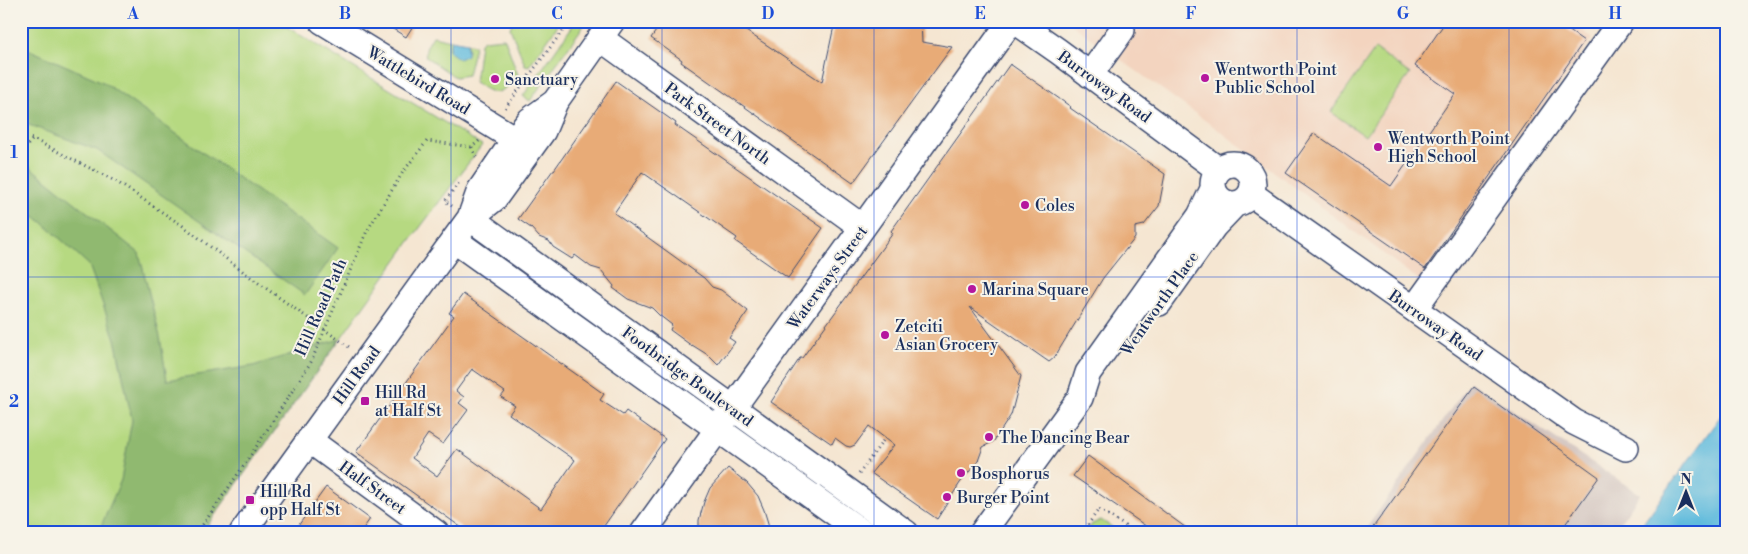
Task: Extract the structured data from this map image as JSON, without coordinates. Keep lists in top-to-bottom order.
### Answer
{
  "streets": {
    "street": [
      "Wattlebird Road",
      "Burroway Road",
      "Park Street North",
      "Waterways Street",
      "Wentworth Place",
      "Hill Road",
      "Footbridge Boulevard",
      "Half Street"
    ],
    "path": ["Hill Road Path"]
  },
  "crossings": [
    ["Wattlebird Road", "Hill Road"],
    ["Burroway Road", "Wentworth Place"],
    ["Park Street North", "Waterways Street"],
    ["Park Street North", "Hill Road"],
    ["Waterways Street", "Footbridge Boulevard"],
    ["Hill Road", "Footbridge Boulevard"],
    ["Hill Road", "Half Street"]
  ],
  "places": {
    "other": [
      "Wentworth Point Public School",
      "Sanctuary",
      "Wentworth Point High School",
      "Coles",
      "Marina Square",
      "Zetciti Asian Grocery",
      "The Dancing Bear",
      "Bosphorus",
      "Burger Point"
    ],
    "transit": ["Hill Rd at Half St", "Hill Rd opp Half St"]
  },
  "north": "top",
  "grid": {
    "columns": [
      "A",
      "B",
      "C",
      "D",
      "E",
      "F",
      "G",
      "H"
    ],
    "rows": ["1", "2"]
  }
}
